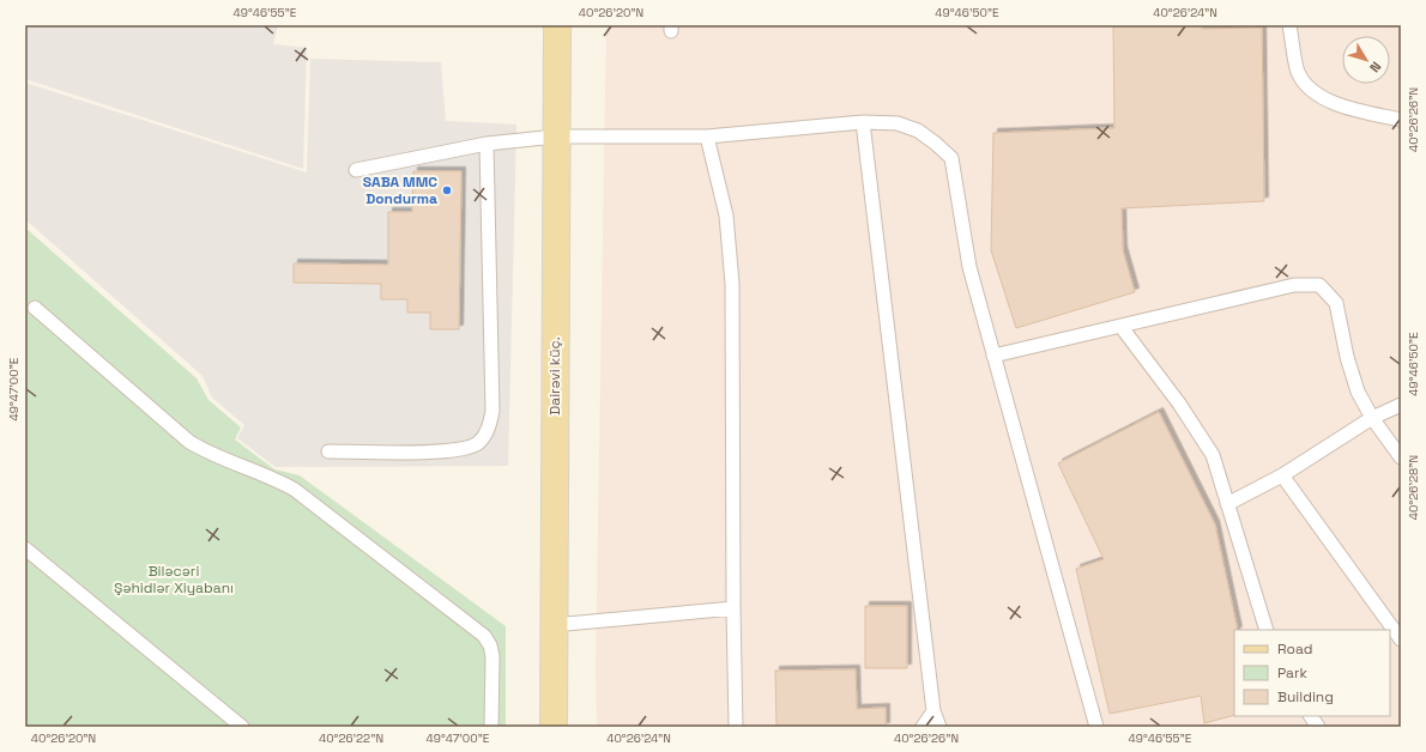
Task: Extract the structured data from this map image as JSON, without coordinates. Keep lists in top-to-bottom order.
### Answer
{
  "streets": {
    "main road": ["Dairəvi küç."]
  },
  "parks": ["Biləcəri Şəhidlər Xiyabanı"],
  "places": ["SABA MMC Dondurma"],
  "legend": ["Road", "Park", "Building"],
  "north": "bottom right",
  "coordinates": [
    "49°46'55\"E",
    "40°26'20\"N",
    "49°46'50\"E",
    "40°26'24\"N",
    "40°26'26\"N",
    "49°47'00\"E",
    "40°26'28\"N",
    "40°26'22\"N"
  ]
}
